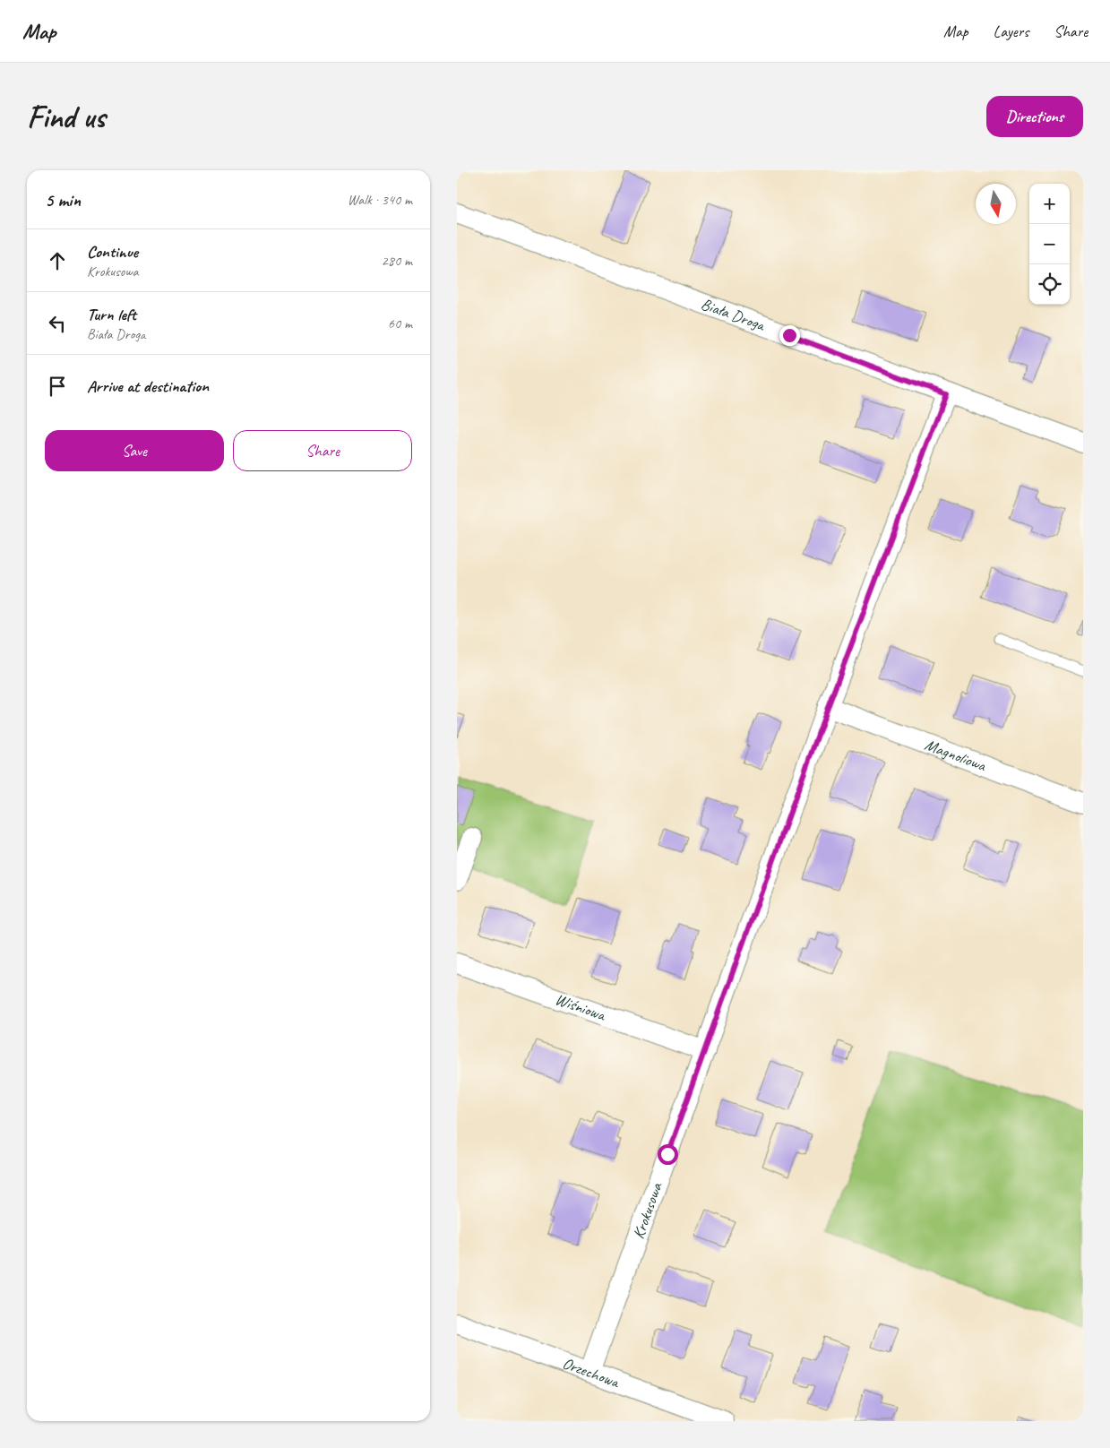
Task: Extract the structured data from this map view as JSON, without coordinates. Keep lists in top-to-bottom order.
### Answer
{
  "streets": {
    "street": [
      "Biała Droga",
      "Magnoliowa",
      "Wiśniowa",
      "Krokusowa",
      "Orzechowa"
    ]
  },
  "crossings": [
    ["Biała Droga", "Krokusowa"],
    ["Magnoliowa", "Krokusowa"],
    ["Wiśniowa", "Krokusowa"],
    ["Krokusowa", "Orzechowa"]
  ],
  "north": "bottom",
  "page": {
    "header": "Map",
    "nav": ["Map", "Layers", "Share"],
    "buttons": [
      "Directions",
      ["Save", "Share"]
    ],
    "title": "Find us",
    "heading": ["5 min", "Walk · 340 m"],
    "map_buttons": ["+", "−"],
    "list": [
      ["Continue", "Krokusowa", "280 m"],
      ["Turn left", "Biała Droga", "60 m"],
      "Arrive at destination"
    ]
  }
}
